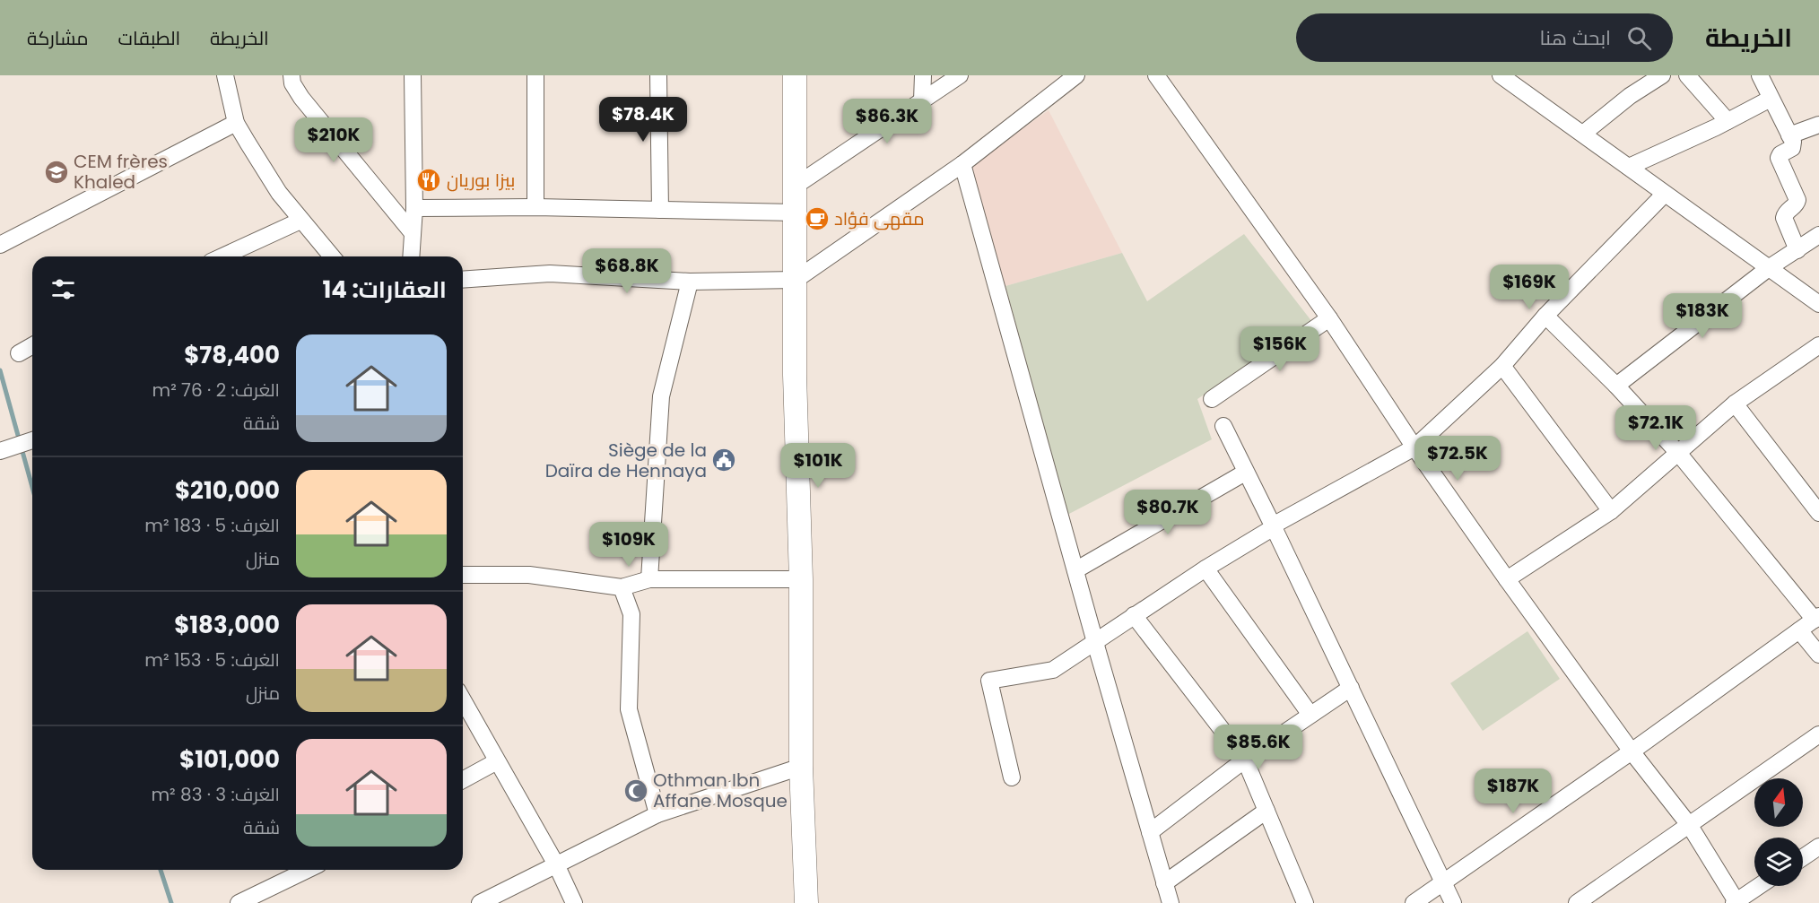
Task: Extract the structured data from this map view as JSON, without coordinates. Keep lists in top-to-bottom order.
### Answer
{
  "places": {
    "school or university": ["CEM frères Khaled"],
    "restaurant": ["بيزا بوريان"],
    "cafe": ["مقهى فؤاد"],
    "public building": ["Siège de la Daïra de Hennaya"],
    "mosque": ["Othman Ibn Affane Mosque"]
  },
  "north": "top",
  "page": {
    "header": "الخريطة",
    "search": "ابحث هنا",
    "nav": ["الخريطة", "الطبقات", "مشاركة"],
    "price": [
      "$78.4K",
      "$86.3K",
      "$210K",
      "$68.8K",
      "$169K",
      "$183K",
      "$156K",
      "$72.1K",
      "$72.5K",
      "$101K",
      "$80.7K",
      "$109K",
      "$85.6K",
      "$187K"
    ],
    "heading": "العقارات: 14",
    "list": [
      {
        "name": "$78,400",
        "note": "الغرف: 2 · 76 m² · شقة"
      },
      {
        "name": "$210,000",
        "note": "الغرف: 5 · 183 m² · منزل"
      },
      {
        "name": "$183,000",
        "note": "الغرف: 5 · 153 m² · منزل"
      },
      {
        "name": "$101,000",
        "note": "الغرف: 3 · 83 m² · شقة"
      }
    ]
  }
}
